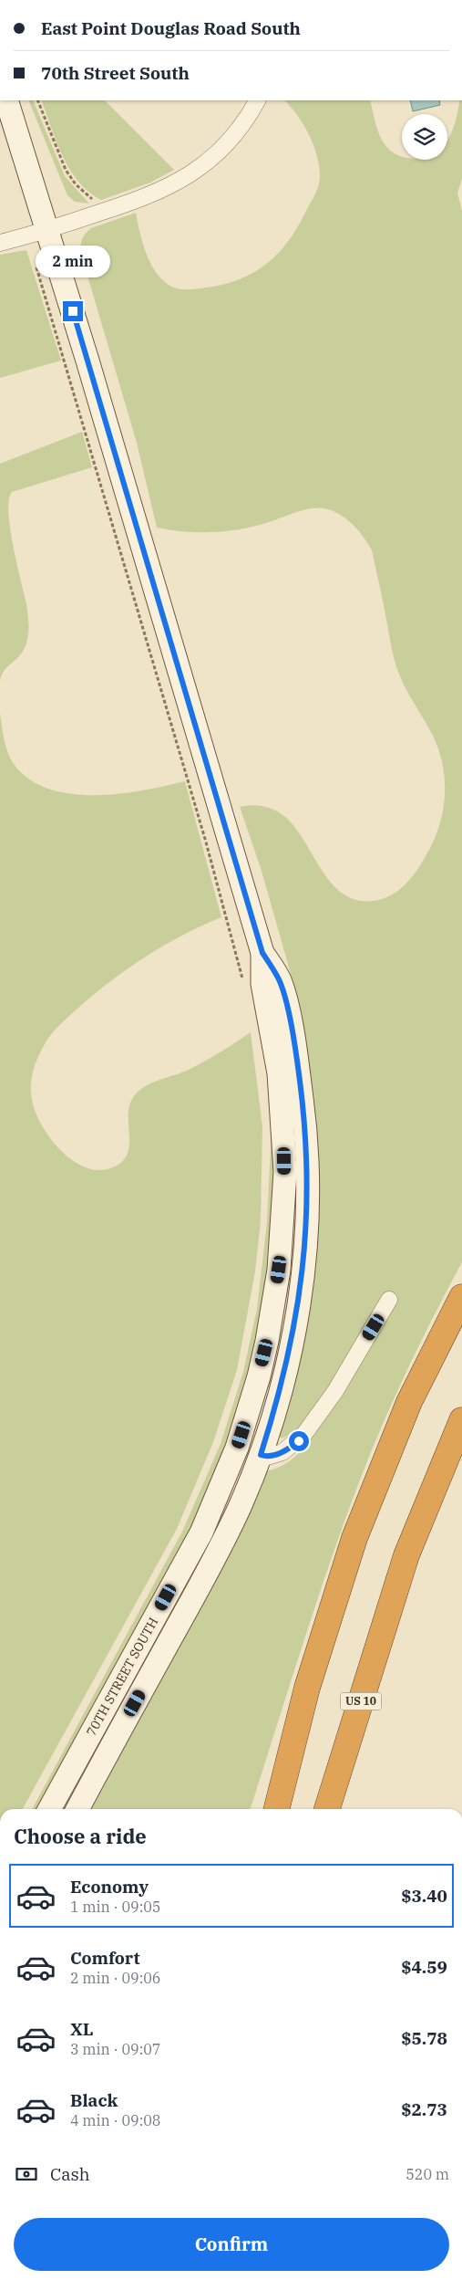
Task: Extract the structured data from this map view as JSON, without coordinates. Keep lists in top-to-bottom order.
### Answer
{
  "streets": {
    "highway": ["US 10"],
    "main road": ["70TH STREET SOUTH"]
  },
  "page": {
    "banner": ["East Point Douglas Road South", "70th Street South"],
    "bubble": "2 min",
    "heading": "Choose a ride",
    "list": [
      {
        "name": "Economy",
        "note": "1 min · 09:05",
        "value": "$3.40"
      },
      {
        "name": "Comfort",
        "note": "2 min · 09:06",
        "value": "$4.59"
      },
      {
        "name": "XL",
        "note": "3 min · 09:07",
        "value": "$5.78"
      },
      {
        "name": "Black",
        "note": "4 min · 09:08",
        "value": "$2.73"
      }
    ],
    "pay": ["Cash", "520 m"],
    "buttons": "Confirm"
  }
}
